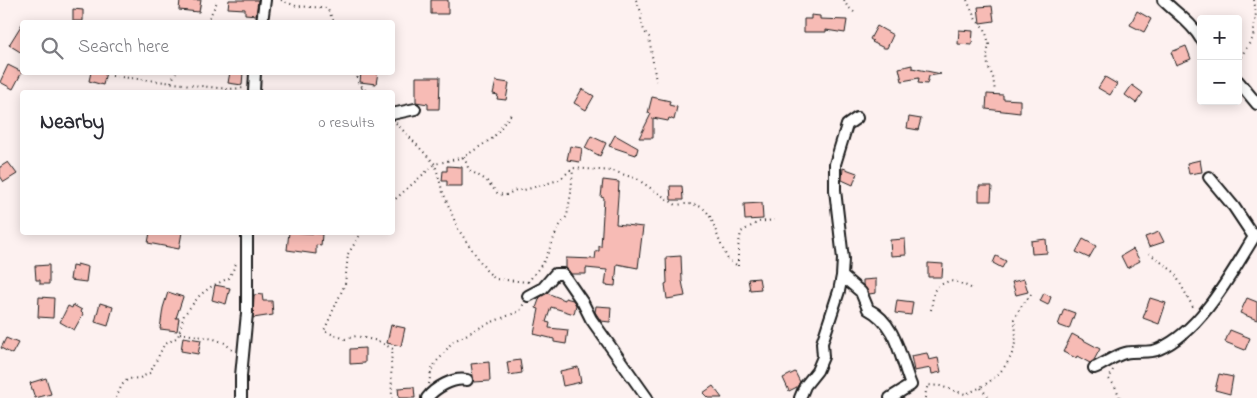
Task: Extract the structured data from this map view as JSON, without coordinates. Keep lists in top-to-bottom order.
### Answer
{
  "page": {
    "map_buttons": ["+", "−"],
    "search": "Search here",
    "heading": ["Nearby", "0 results"]
  }
}
